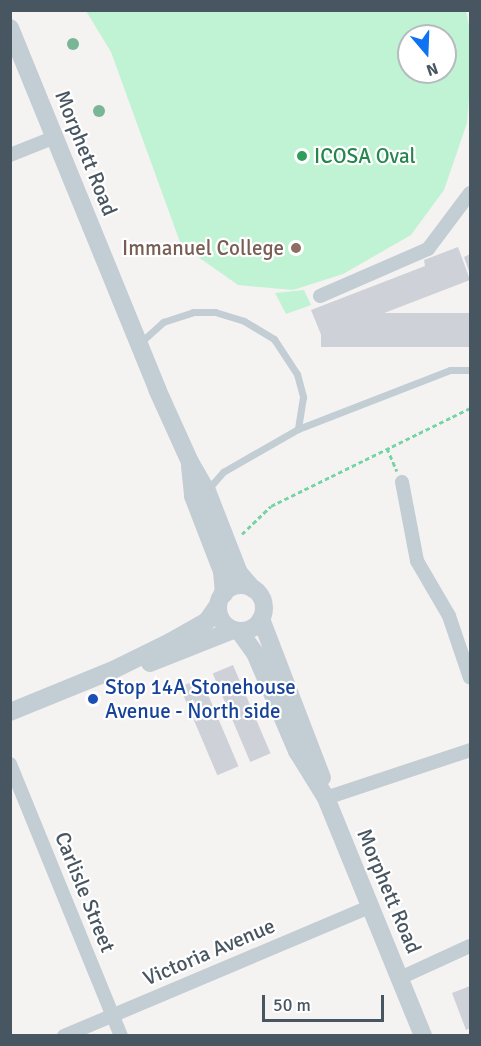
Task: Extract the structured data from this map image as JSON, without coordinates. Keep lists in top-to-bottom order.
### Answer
{
  "streets": {
    "street": ["Morphett Road", "Carlisle Street", "Victoria Avenue"]
  },
  "crossings": [
    ["Morphett Road", "Victoria Avenue"],
    ["Carlisle Street", "Victoria Avenue"]
  ],
  "places": ["ICOSA Oval", "Immanuel College", "Stop 14A Stonehouse Avenue - North side"],
  "scale_bar": "50 m",
  "north": "bottom"
}
